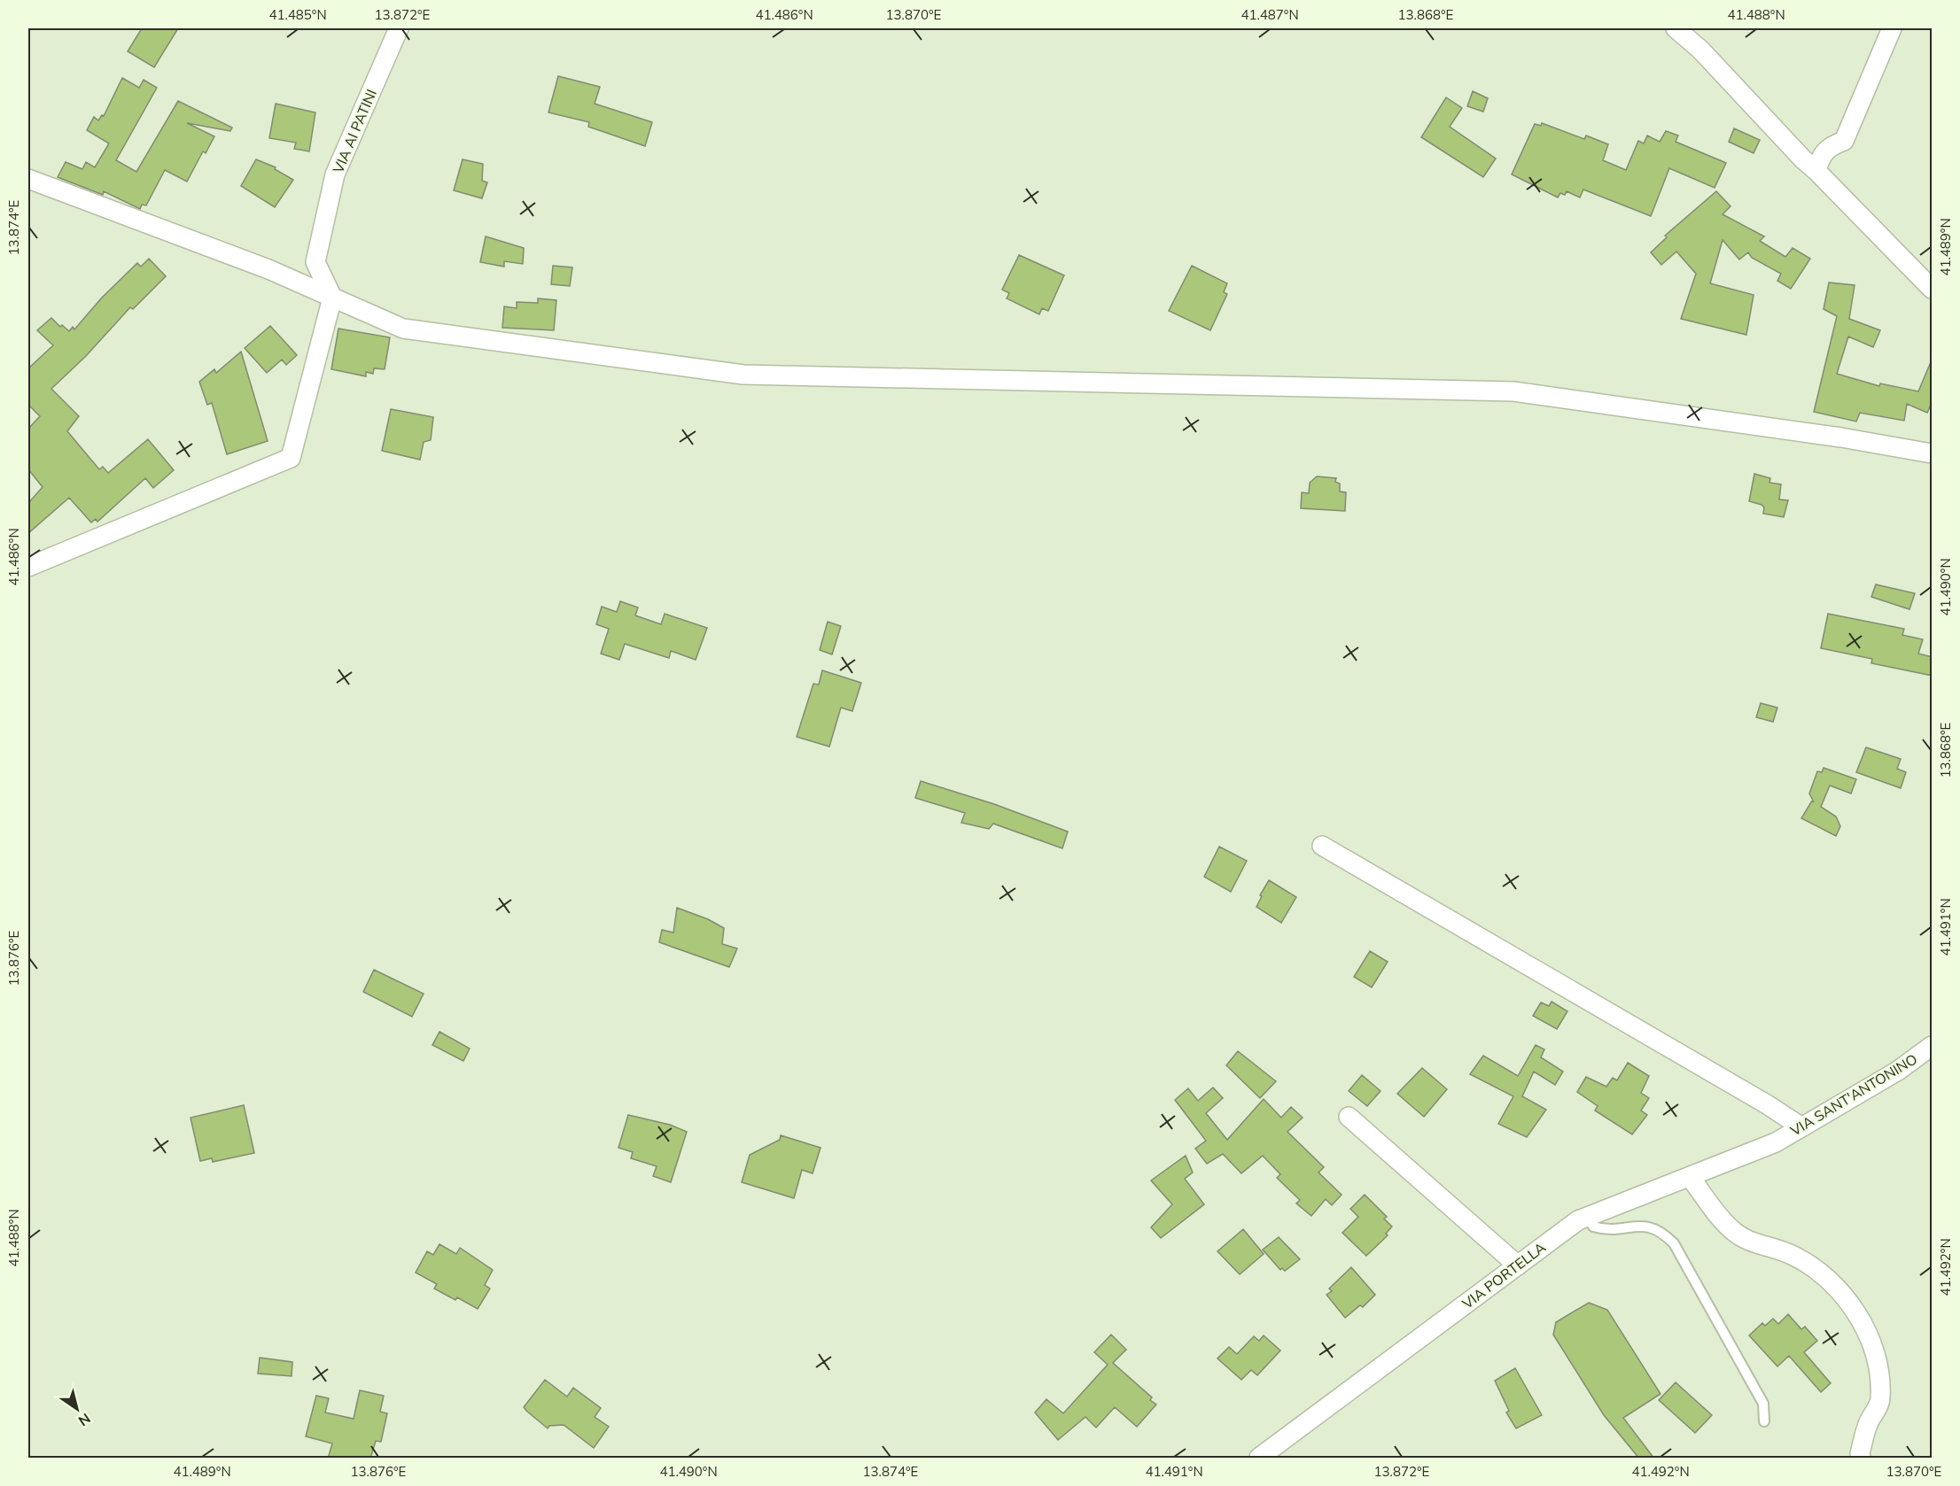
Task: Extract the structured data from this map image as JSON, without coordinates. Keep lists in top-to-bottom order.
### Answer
{
  "streets": {
    "street": ["VIA AI PATINI", "VIA SANT'ANTONINO", "VIA PORTELLA"]
  },
  "crossings": [
    ["VIA SANT'ANTONINO", "VIA PORTELLA"]
  ],
  "north": "bottom right",
  "coordinates": [
    "41.485°N",
    "13.872°E",
    "41.486°N",
    "13.870°E",
    "41.487°N",
    "13.868°E",
    "41.488°N",
    "13.874°E",
    "41.489°N",
    "41.490°N",
    "41.491°N",
    "13.876°E",
    "41.492°N"
  ]
}
